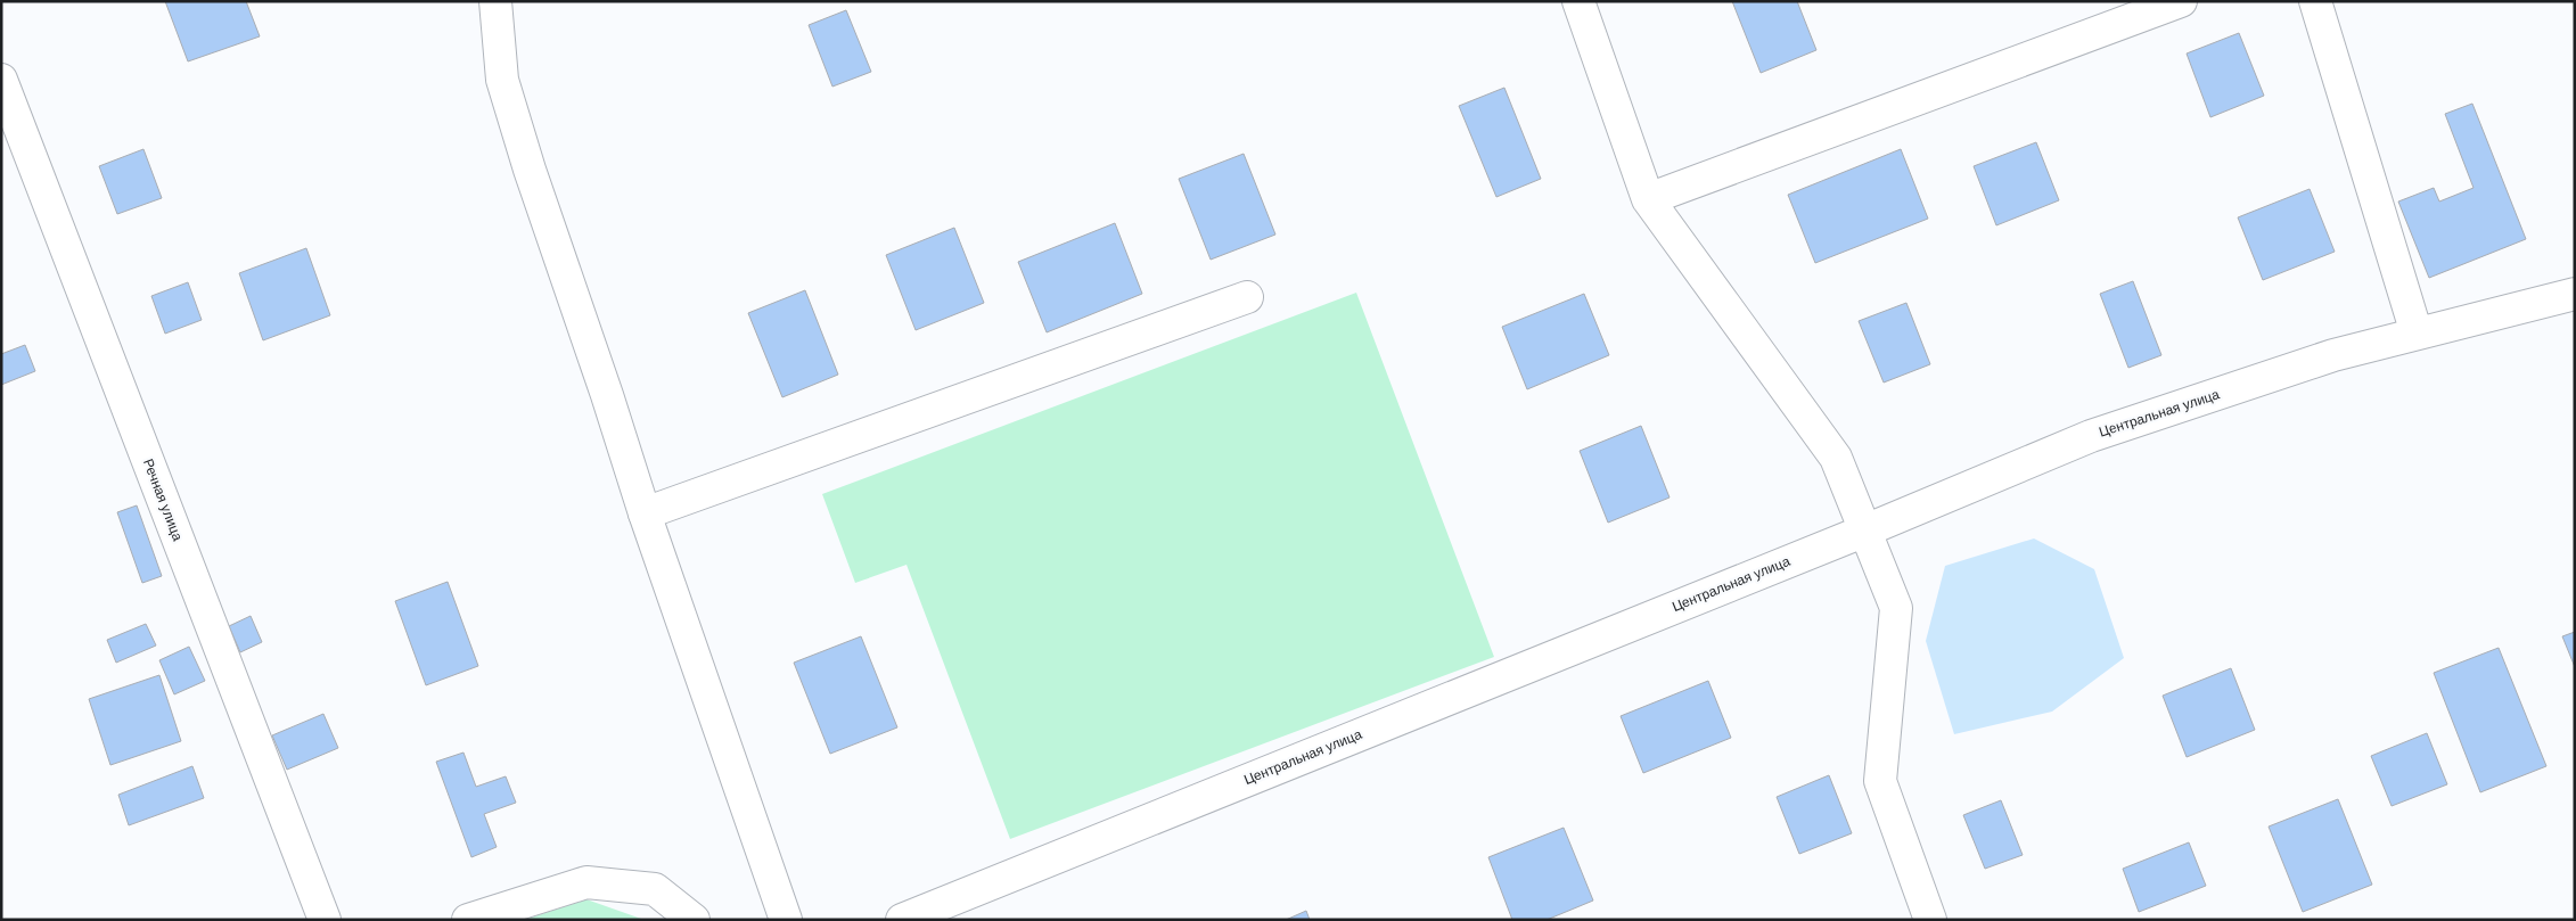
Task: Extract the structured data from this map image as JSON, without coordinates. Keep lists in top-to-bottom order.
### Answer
{
  "streets": {
    "street": ["Центральная улица", "Речная улица"]
  }
}
